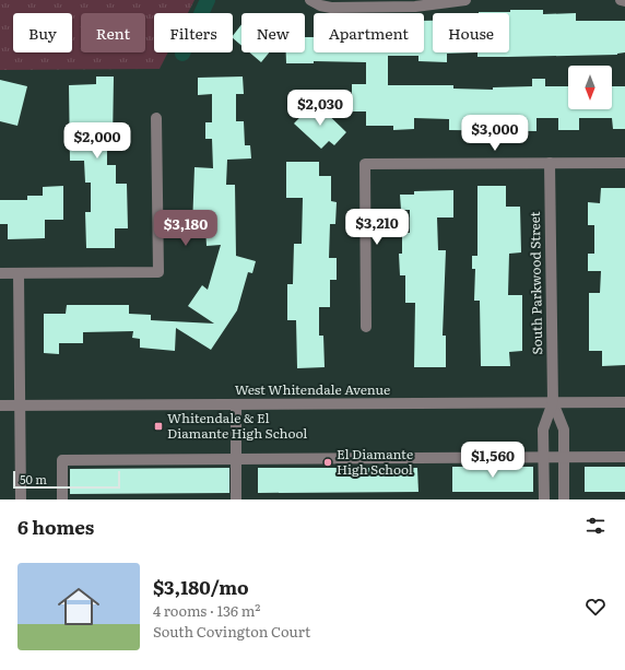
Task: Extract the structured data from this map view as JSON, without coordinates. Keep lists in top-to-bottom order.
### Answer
{
  "streets": {
    "street": ["South Parkwood Street", "West Whitendale Avenue"]
  },
  "crossings": [
    ["South Parkwood Street", "West Whitendale Avenue"]
  ],
  "places": {
    "transit": ["Whitendale & El Diamante High School"],
    "other": ["El Diamante High School"]
  },
  "scale_bar": "50 m",
  "north": "bottom",
  "page": {
    "chip": [
      "Buy",
      "Rent",
      "Filters",
      "New",
      "Apartment",
      "House"
    ],
    "price": [
      "$2,030",
      "$3,000",
      "$2,000",
      "$3,210",
      "$3,180",
      "$1,560"
    ],
    "scale": "50 m",
    "heading": "6 homes",
    "list": [
      {
        "name": "$3,180/mo",
        "note": "4 rooms · 136 m² · South Covington Court"
      }
    ]
  }
}
